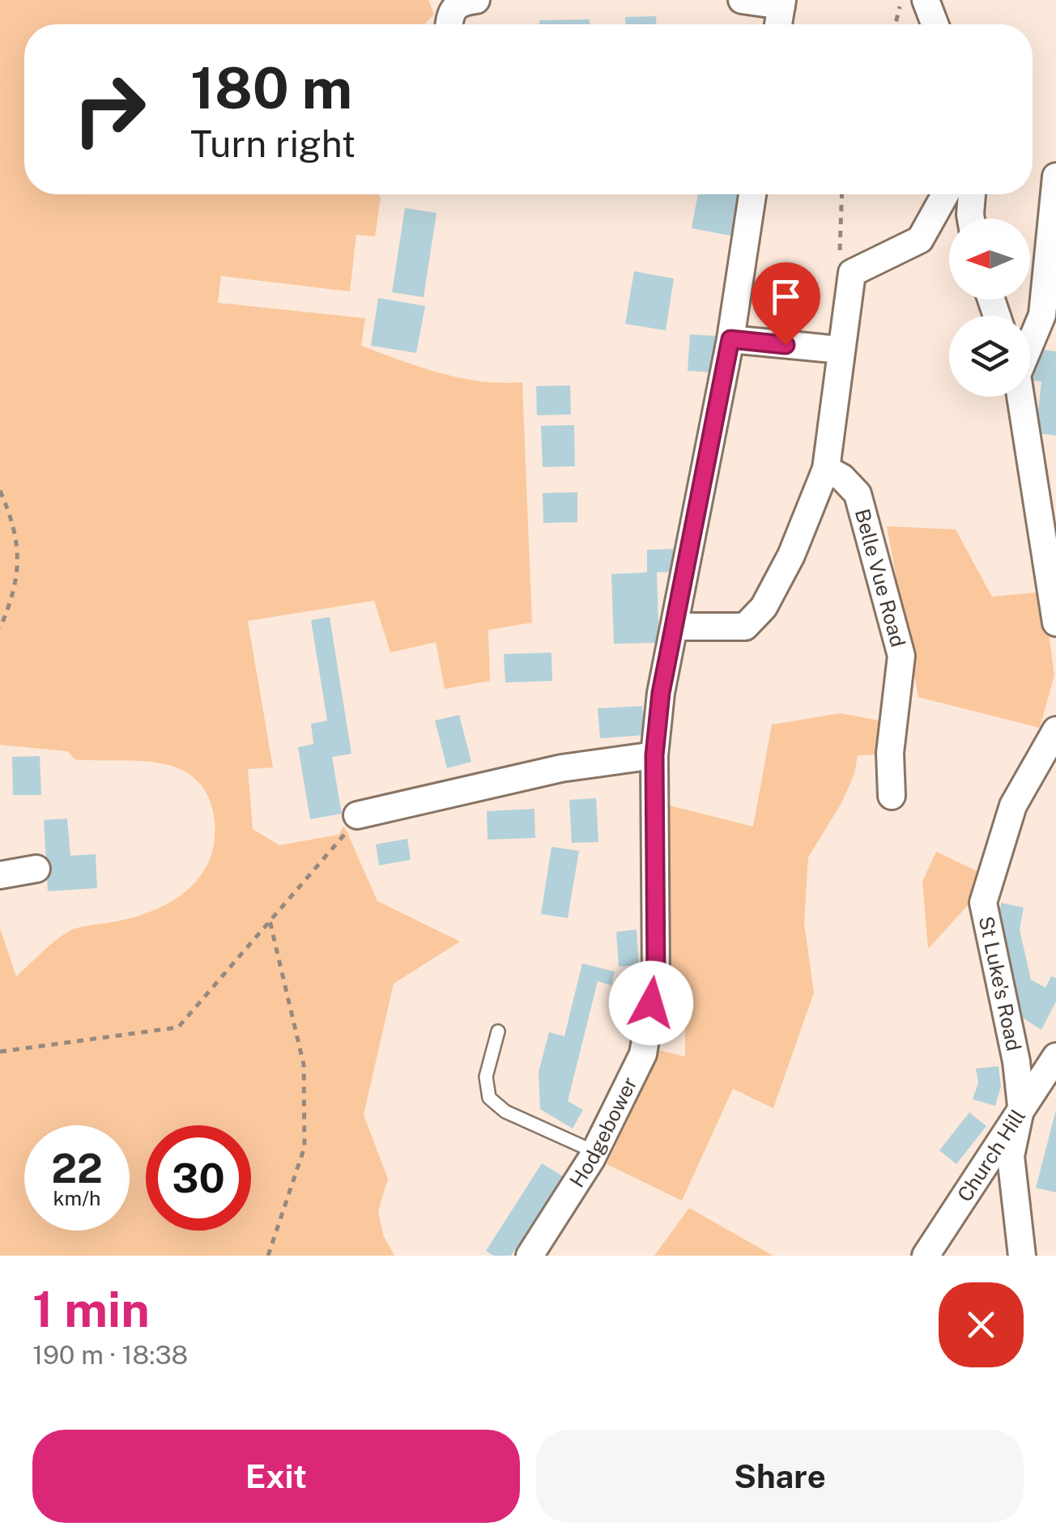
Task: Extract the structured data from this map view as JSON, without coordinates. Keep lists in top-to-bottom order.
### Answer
{
  "streets": {
    "street": [
      "Belle Vue Road",
      "St Luke's Road",
      "Hodgebower",
      "Church Hill"
    ]
  },
  "crossings": [
    ["St Luke's Road", "Church Hill"]
  ],
  "north": "left",
  "page": {
    "turn": ["180 m", "Turn right"],
    "speed": "22 km/h",
    "limit": "30",
    "heading": ["1 min", "190 m · 18:38"],
    "buttons": ["Exit", "Share"]
  }
}
